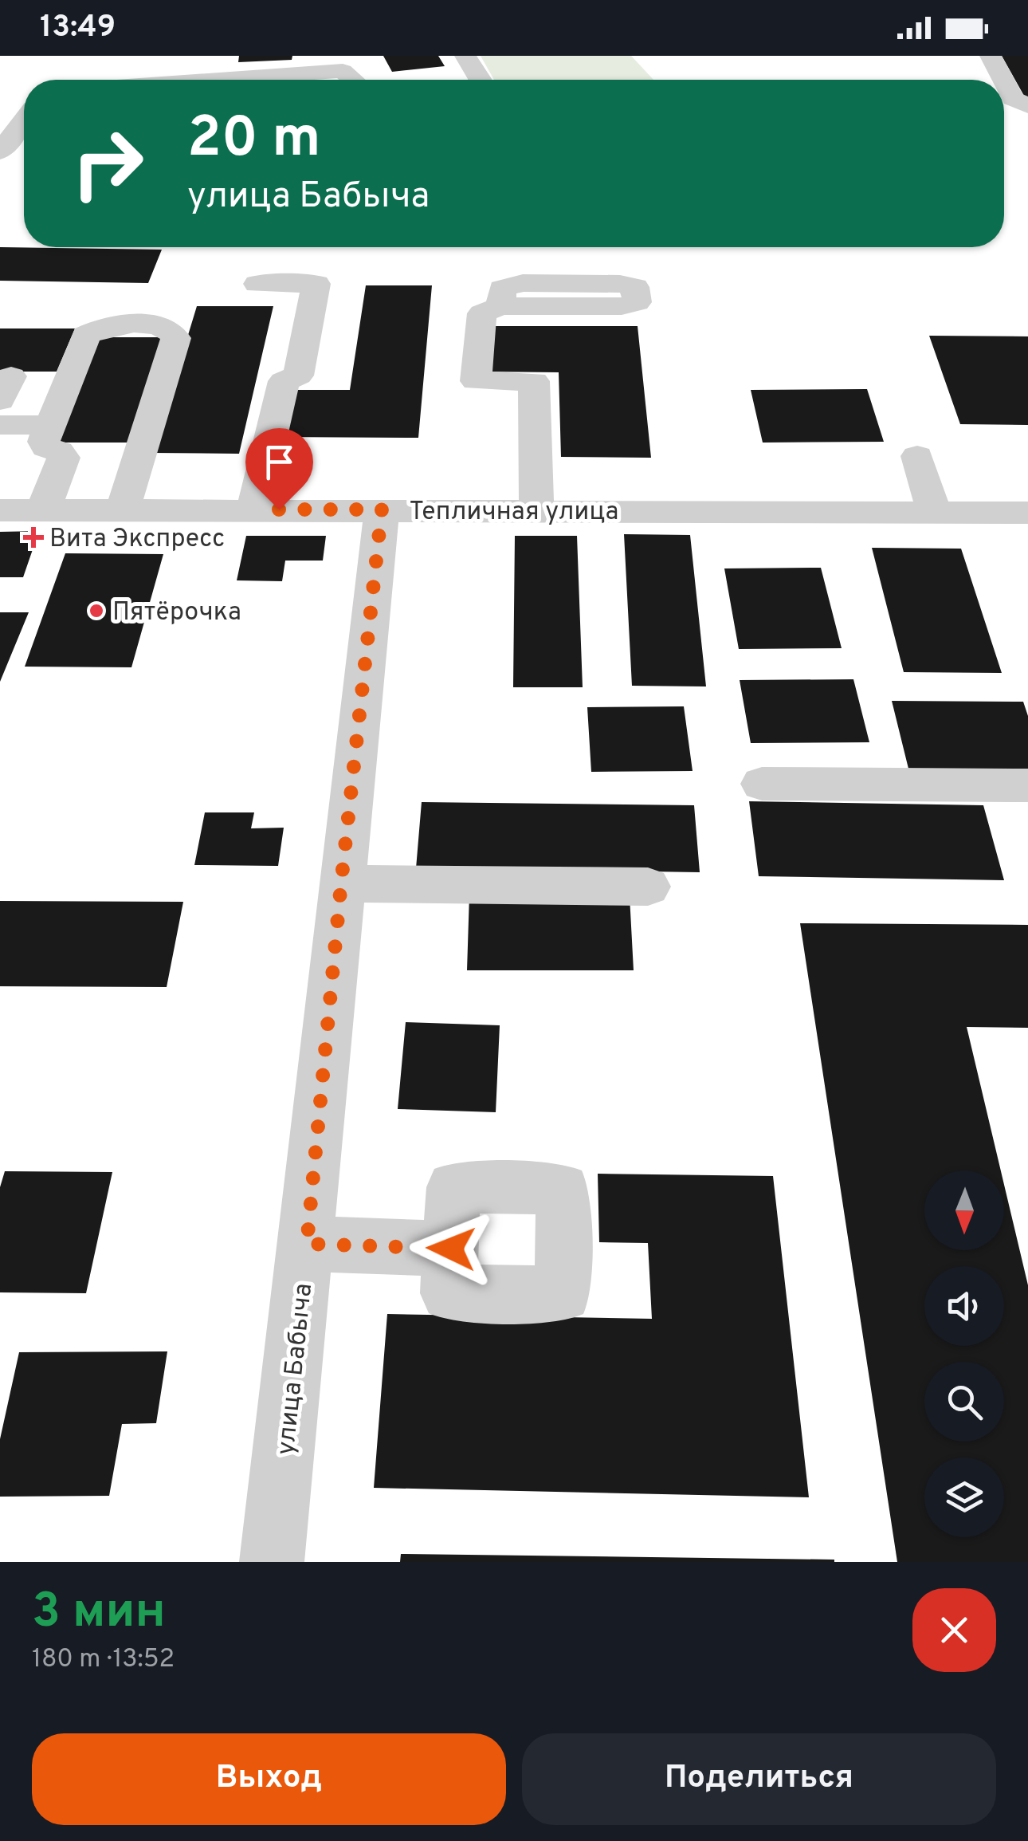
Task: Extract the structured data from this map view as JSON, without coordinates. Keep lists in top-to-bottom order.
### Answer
{
  "streets": {
    "street": ["Тепличная улица", "улица Бабыча"]
  },
  "crossings": [
    ["Тепличная улица", "улица Бабыча"]
  ],
  "places": {
    "health": ["Вита Экспресс"],
    "other": ["Пятёрочка"]
  },
  "north": "bottom",
  "page": {
    "status": "13:49",
    "turn": ["20 m", "улица Бабыча"],
    "heading": ["3 мин", "180 m · 13:52"],
    "buttons": ["Выход", "Поделиться"]
  }
}
